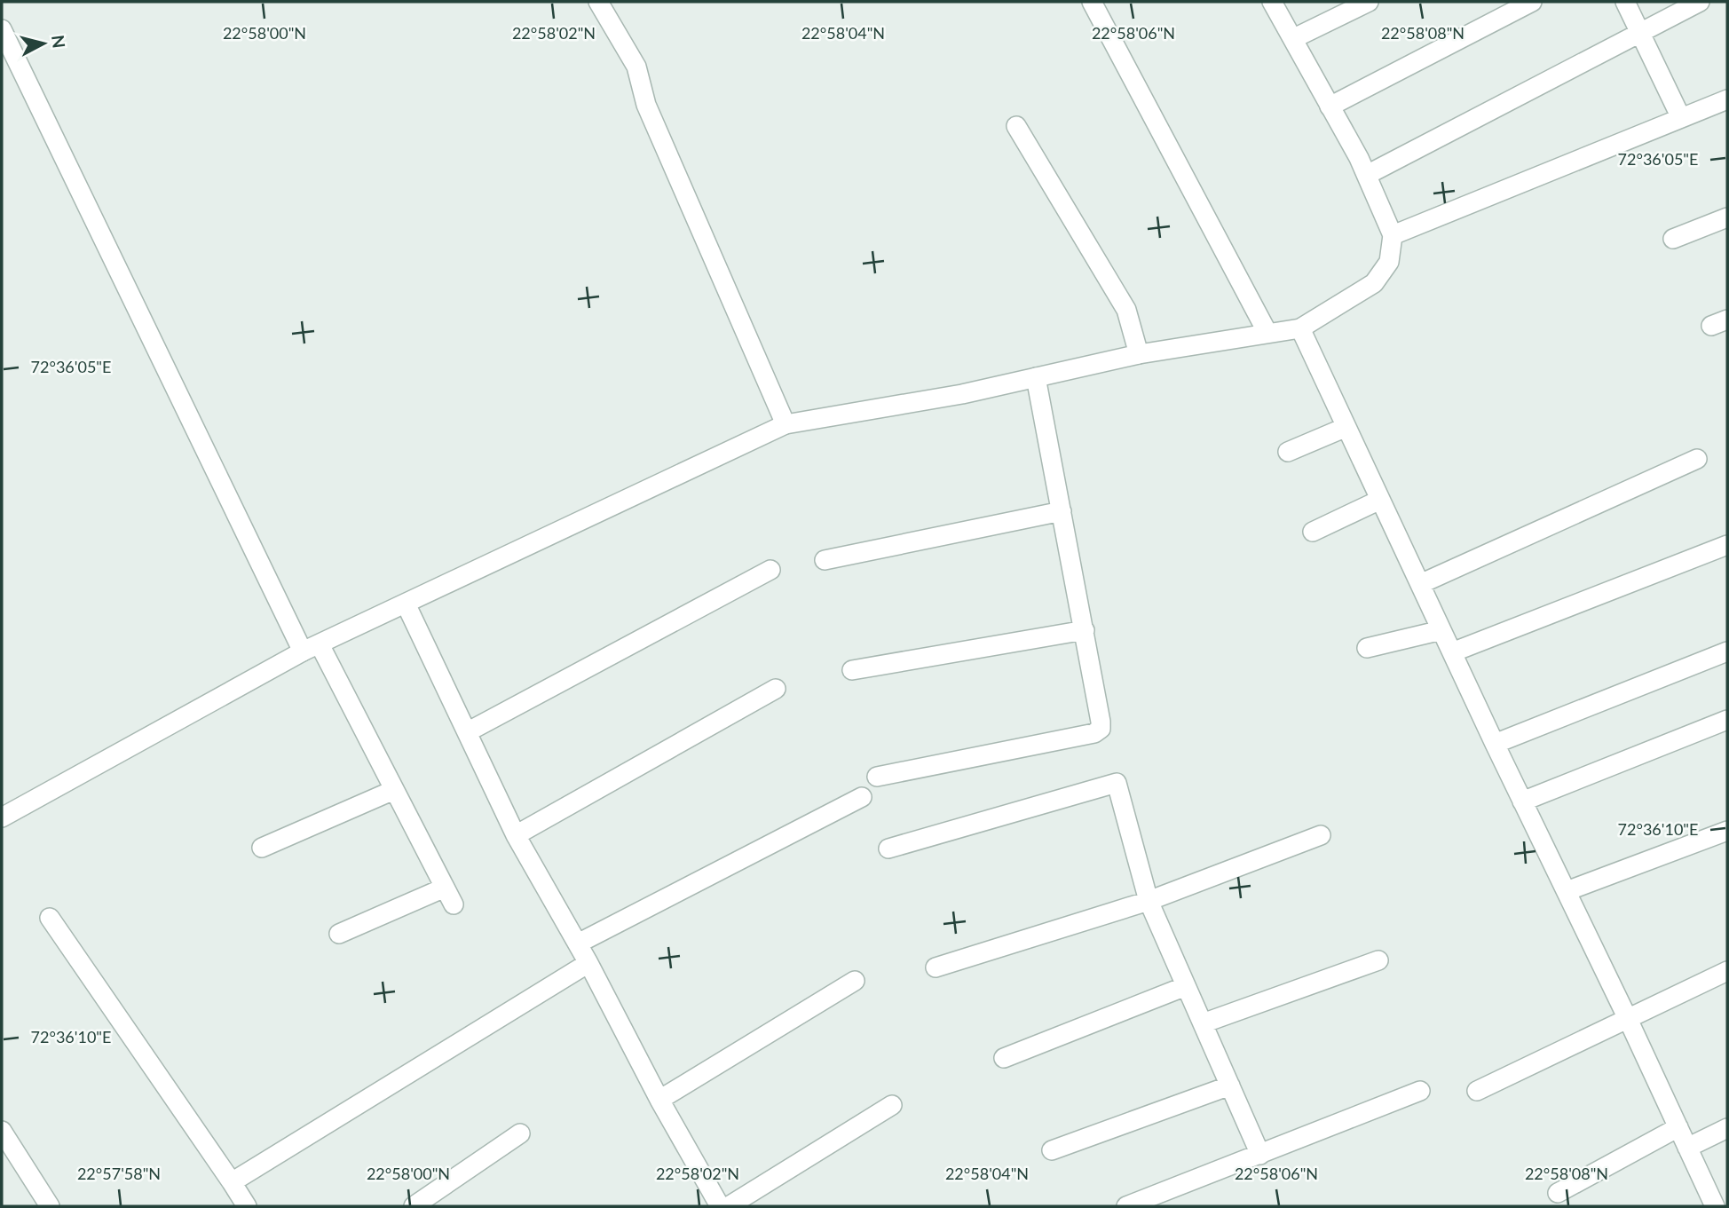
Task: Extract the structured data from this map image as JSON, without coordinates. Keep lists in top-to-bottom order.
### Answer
{
  "north": "right",
  "coordinates": [
    "22°58'00\"N",
    "22°58'02\"N",
    "22°58'04\"N",
    "22°58'06\"N",
    "22°58'08\"N",
    "72°36'05\"E",
    "72°36'10\"E",
    "22°57'58\"N"
  ]
}
